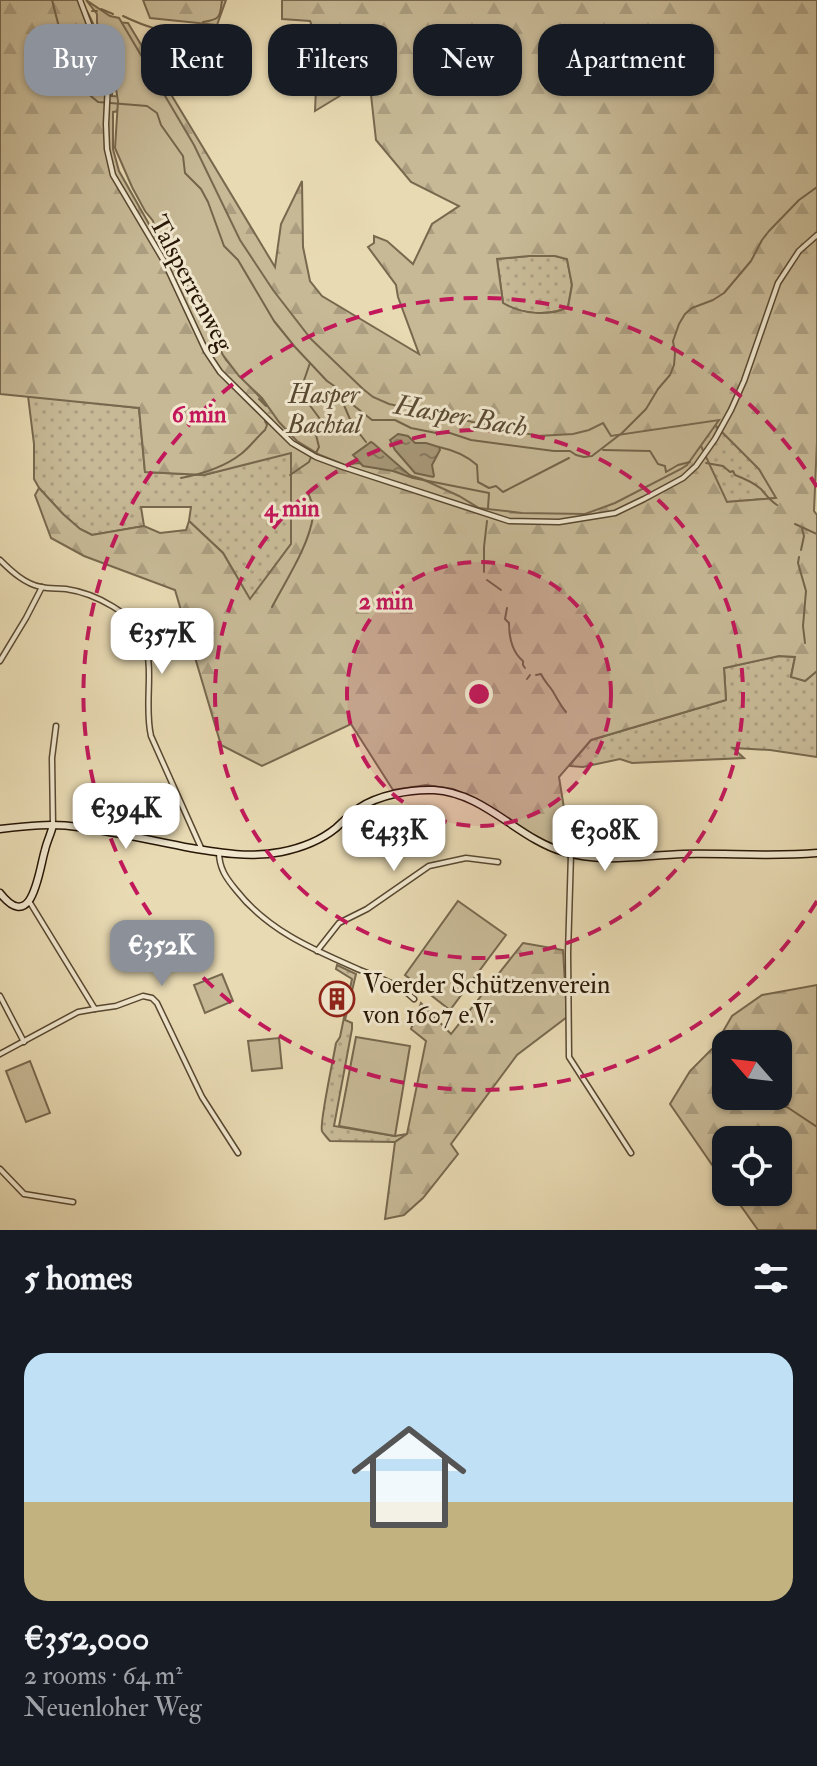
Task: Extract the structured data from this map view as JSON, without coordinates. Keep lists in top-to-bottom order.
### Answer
{
  "streets": {
    "street": ["Talsperrenweg"]
  },
  "water": ["Hasper Bach"],
  "parks": ["Hasper Bachtal"],
  "places": {
    "building": ["Voerder Schützenverein von 1607 e.V."]
  },
  "north": "top left",
  "page": {
    "chip": [
      "Buy",
      "Rent",
      "Filters",
      "New",
      "Apartment"
    ],
    "price": [
      "€357K",
      "€394K",
      "€433K",
      "€308K",
      "€352K"
    ],
    "heading": "5 homes",
    "list": [
      {
        "name": "€352,000",
        "note": "2 rooms · 64 m² · Neuenloher Weg"
      }
    ]
  },
  "rings": ["6 min", "4 min", "2 min"]
}
